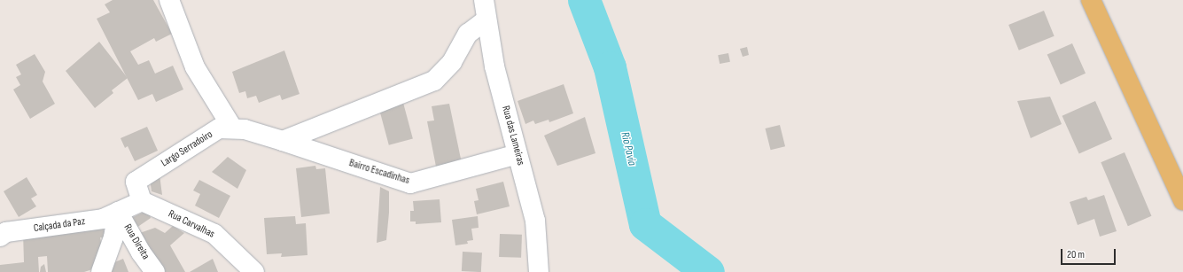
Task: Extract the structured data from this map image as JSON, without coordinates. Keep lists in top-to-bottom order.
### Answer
{
  "streets": {
    "street": [
      "Rua das Lameiras",
      "Largo Serradoiro",
      "Bairro Escadinhas",
      "Rua Carvalhas",
      "Calçada da Paz",
      "Rua Direita"
    ]
  },
  "crossings": [
    ["Rua das Lameiras", "Bairro Escadinhas"],
    ["Largo Serradoiro", "Bairro Escadinhas"],
    ["Largo Serradoiro", "Rua Carvalhas"],
    ["Calçada da Paz", "Rua Direita"]
  ],
  "water": ["Rio Pavia"],
  "scale_bar": "20 m"
}
